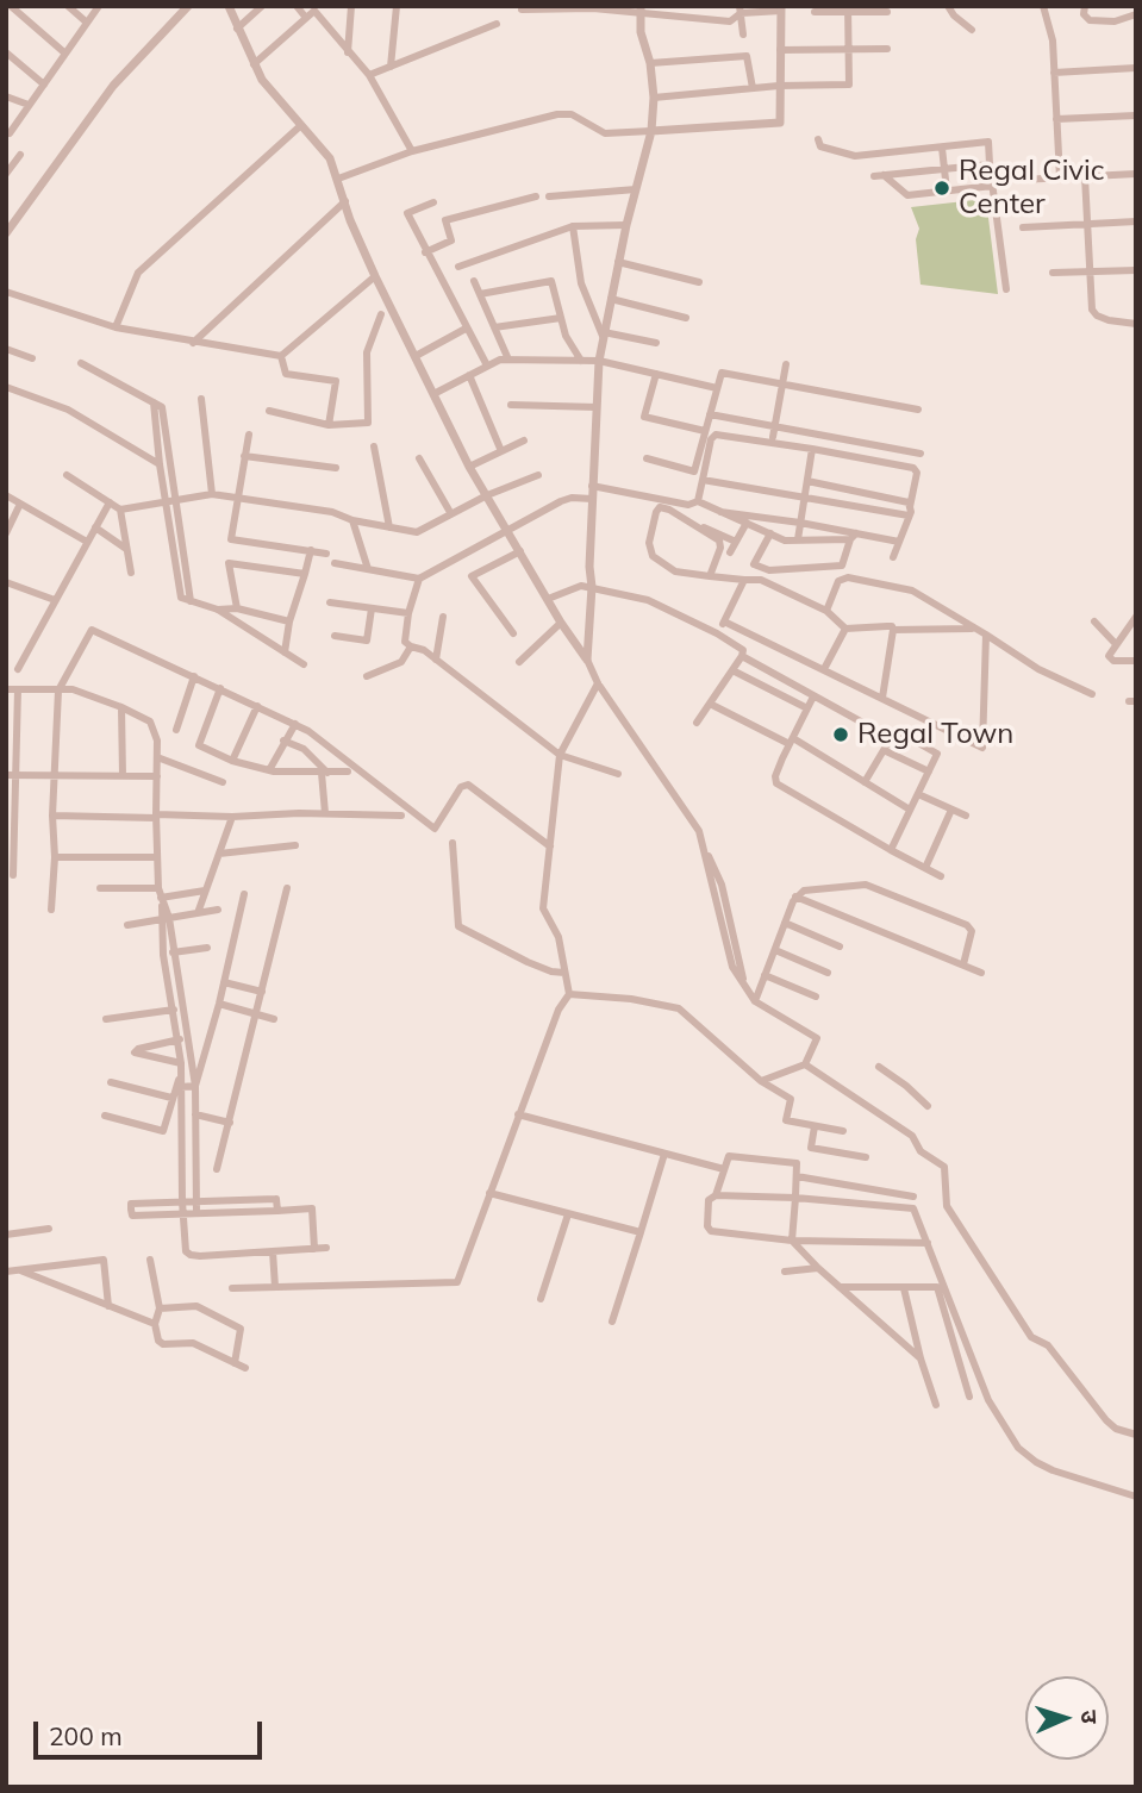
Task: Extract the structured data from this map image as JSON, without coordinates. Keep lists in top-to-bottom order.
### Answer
{
  "places": ["Regal Civic Center", "Regal Town"],
  "scale_bar": "200 m",
  "north": "right"
}
